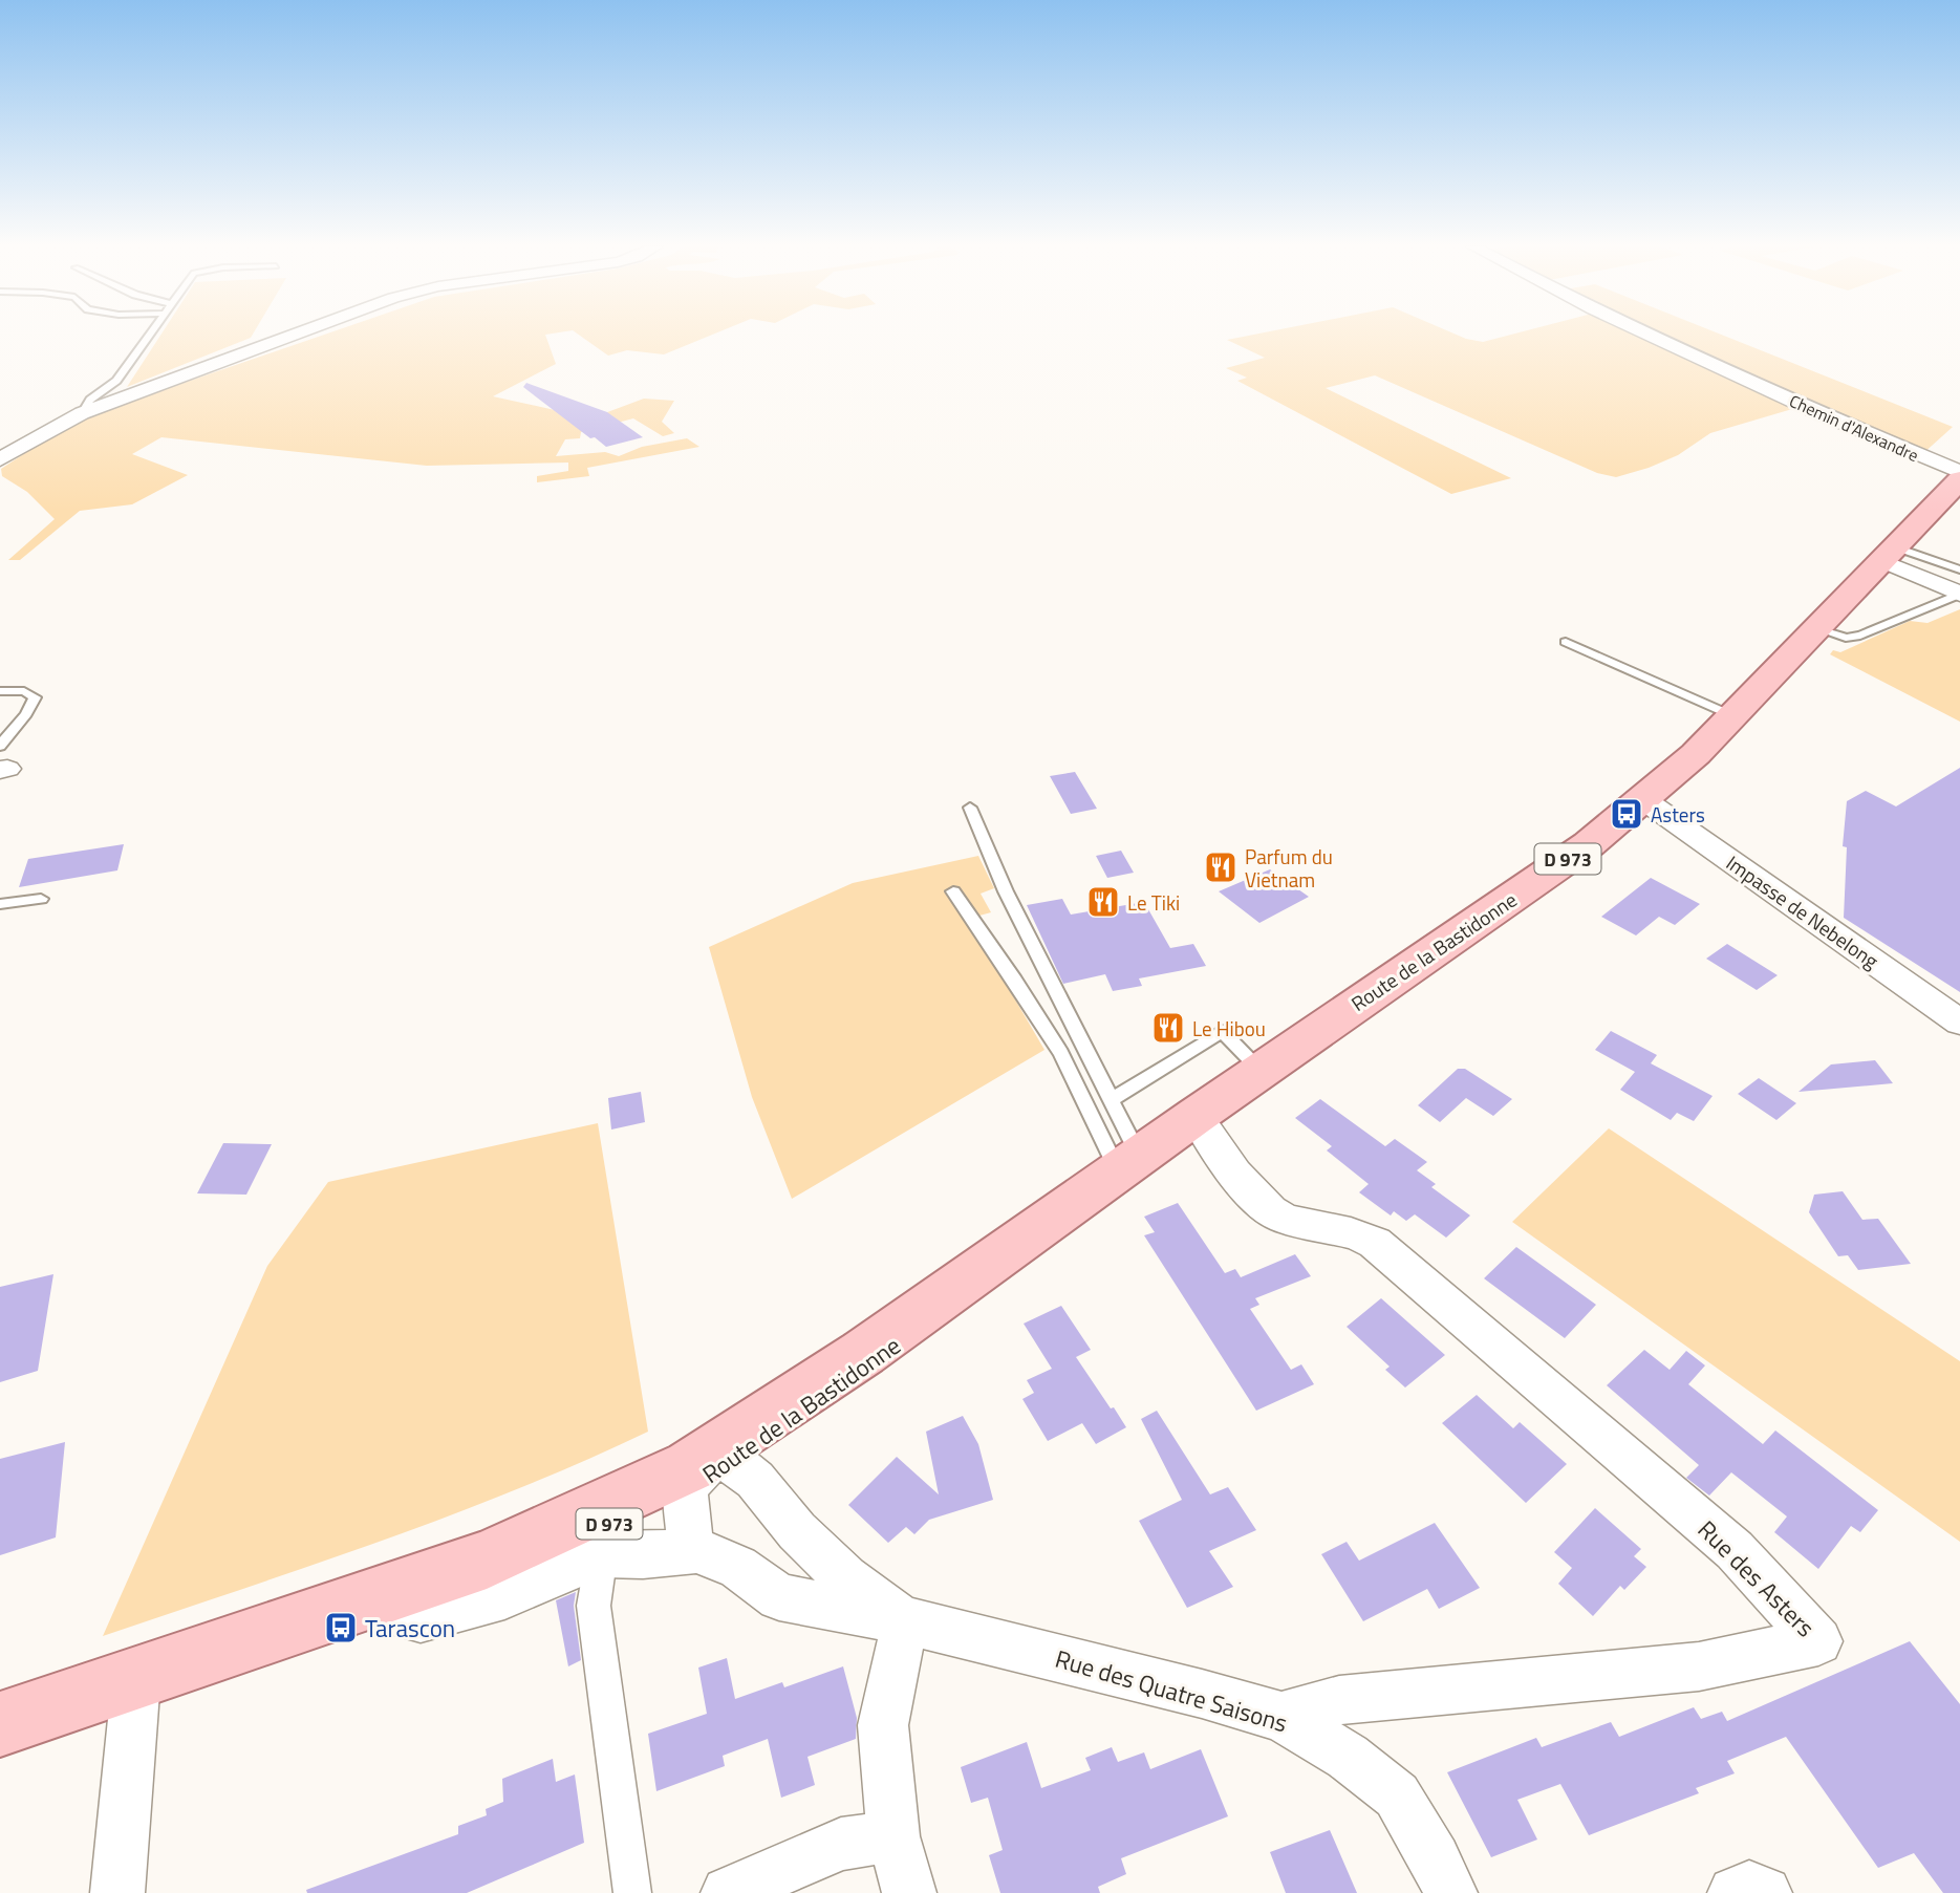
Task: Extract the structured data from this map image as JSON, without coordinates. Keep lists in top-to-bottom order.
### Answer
{
  "streets": {
    "main road": ["D 973", "Route de la Bastidonne"],
    "street": [
      "Chemin d'Alexandre",
      "Impasse de Nebelong",
      "Rue des Asters",
      "Rue des Quatre Saisons"
    ]
  },
  "crossings": [
    ["Impasse de Nebelong", "Route de la Bastidonne"],
    ["Route de la Bastidonne", "Rue des Asters"],
    ["Route de la Bastidonne", "Rue des Quatre Saisons"],
    ["Rue des Asters", "Rue des Quatre Saisons"]
  ],
  "places": {
    "bus stop": ["Asters", "Tarascon"],
    "restaurant": ["Parfum du Vietnam", "Le Tiki", "Le Hibou"]
  }
}
